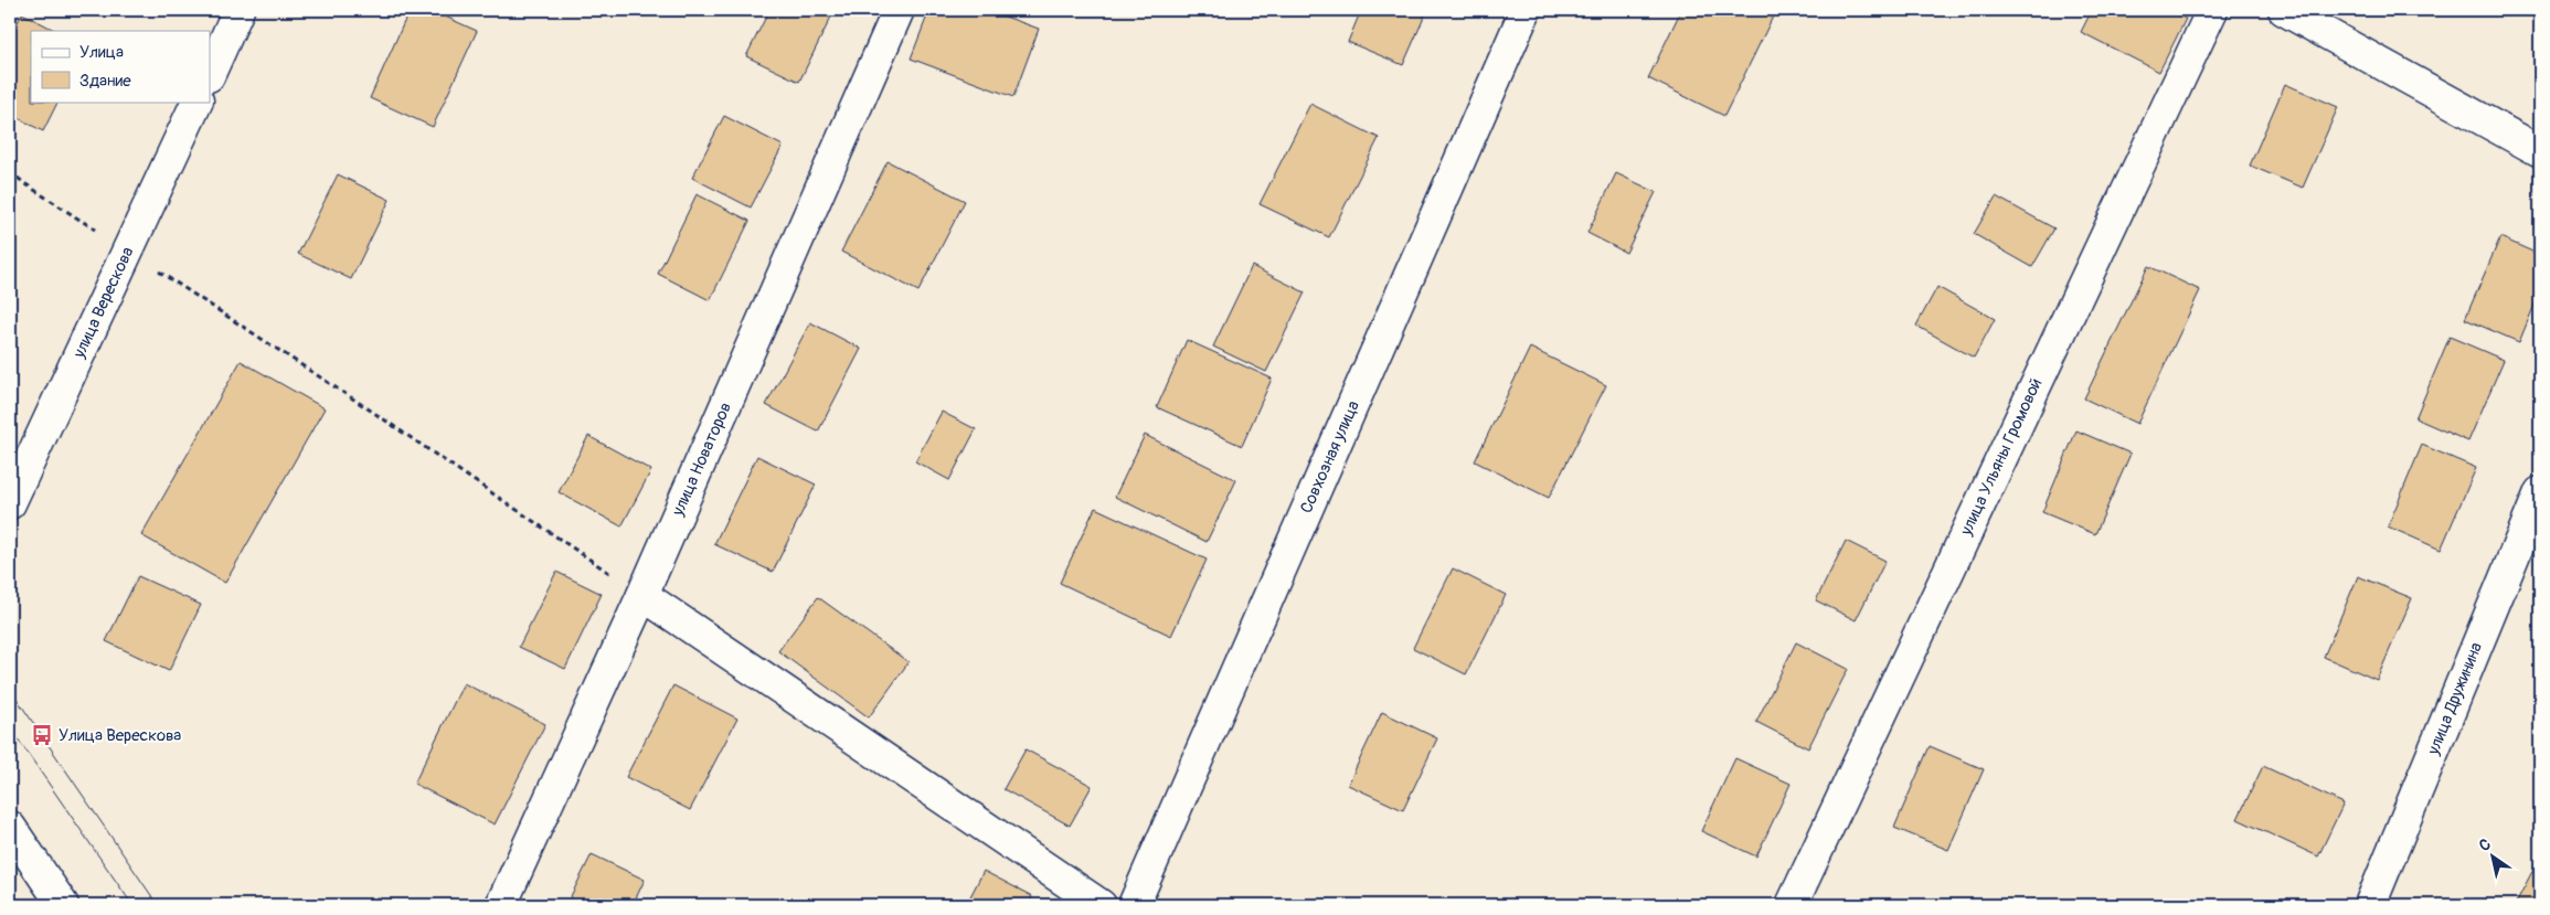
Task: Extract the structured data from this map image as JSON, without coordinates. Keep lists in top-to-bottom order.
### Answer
{
  "streets": {
    "street": [
      "улица Верескова",
      "Совхозная улица",
      "улица Ульяны Громовой",
      "улица Новаторов",
      "улица Дружинина"
    ]
  },
  "places": {
    "bus stop": ["Улица Верескова"]
  },
  "legend": ["Улица", "Здание"],
  "north": "top left"
}
